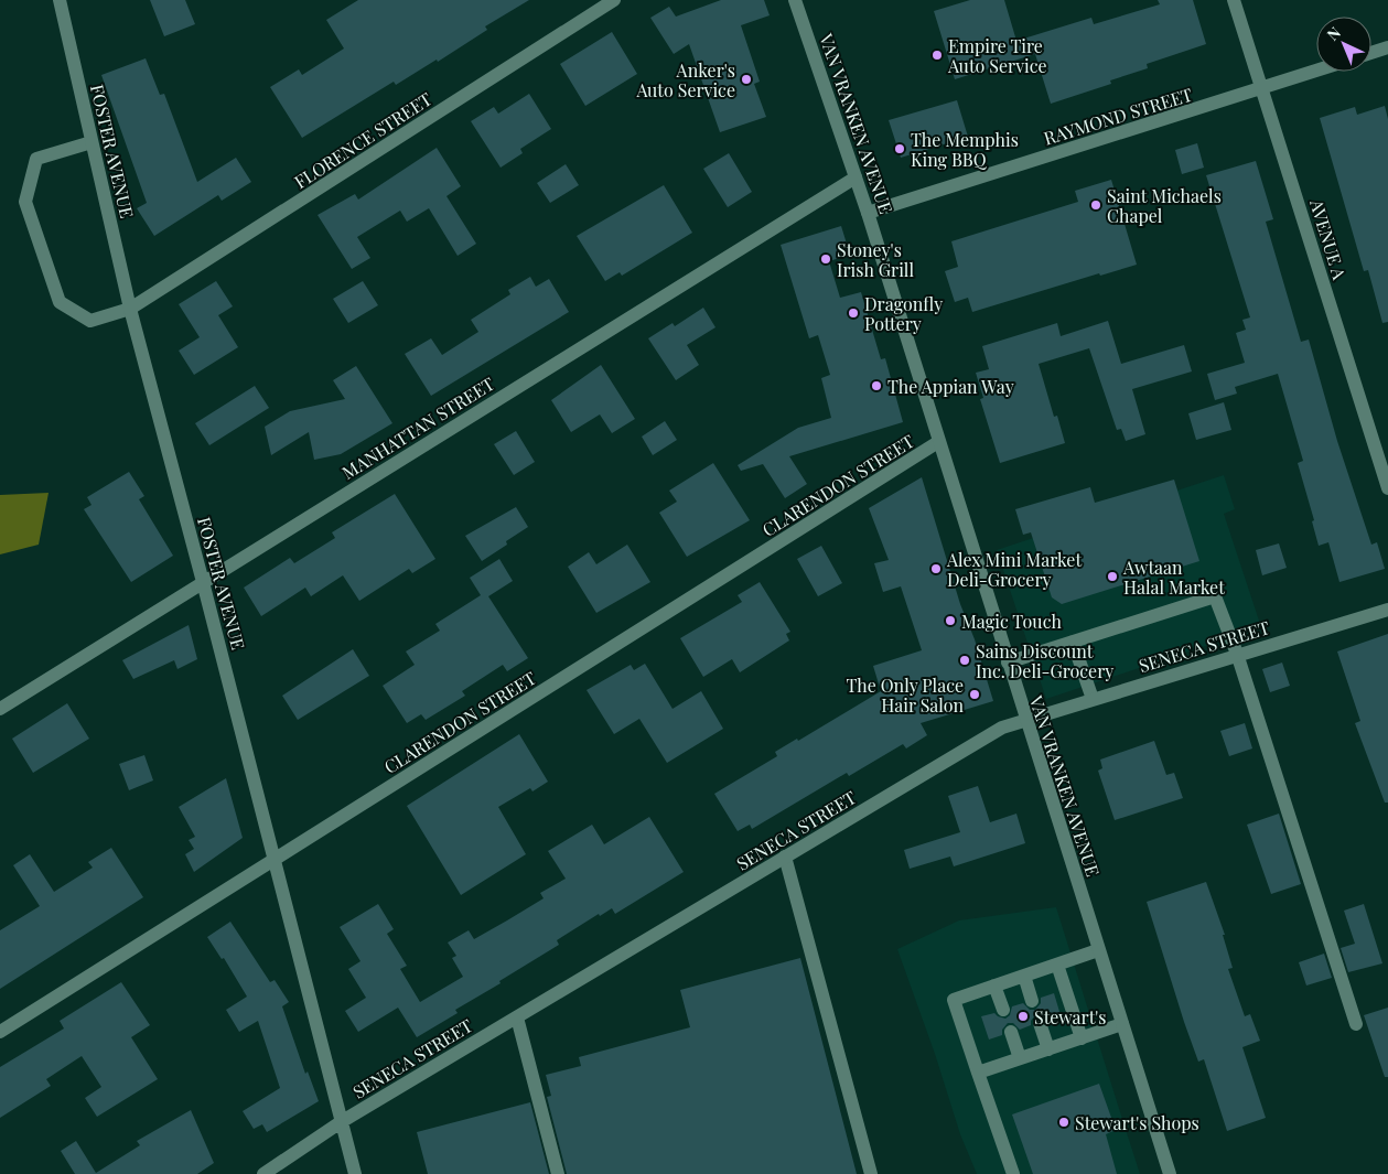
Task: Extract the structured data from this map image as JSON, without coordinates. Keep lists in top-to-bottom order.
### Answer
{
  "streets": {
    "street": [
      "RAYMOND STREET",
      "VAN VRANKEN AVENUE",
      "FLORENCE STREET",
      "FOSTER AVENUE",
      "AVENUE A",
      "MANHATTAN STREET",
      "CLARENDON STREET",
      "SENECA STREET"
    ]
  },
  "crossings": [
    ["RAYMOND STREET", "VAN VRANKEN AVENUE"],
    ["RAYMOND STREET", "AVENUE A"],
    ["VAN VRANKEN AVENUE", "MANHATTAN STREET"],
    ["VAN VRANKEN AVENUE", "CLARENDON STREET"],
    ["VAN VRANKEN AVENUE", "SENECA STREET"],
    ["FLORENCE STREET", "FOSTER AVENUE"],
    ["FOSTER AVENUE", "MANHATTAN STREET"],
    ["FOSTER AVENUE", "CLARENDON STREET"],
    ["FOSTER AVENUE", "SENECA STREET"]
  ],
  "places": [
    "Empire Tire Auto Service",
    "Anker's Auto Service",
    "The Memphis King BBQ",
    "Saint Michaels Chapel",
    "Stoney's Irish Grill",
    "Dragonfly Pottery",
    "The Appian Way",
    "Alex Mini Market Deli-Grocery",
    "Awtaan Halal Market",
    "Magic Touch",
    "Sains Discount Inc. Deli-Grocery",
    "The Only Place Hair Salon",
    "Stewart's",
    "Stewart's Shops"
  ],
  "north": "top left"
}
